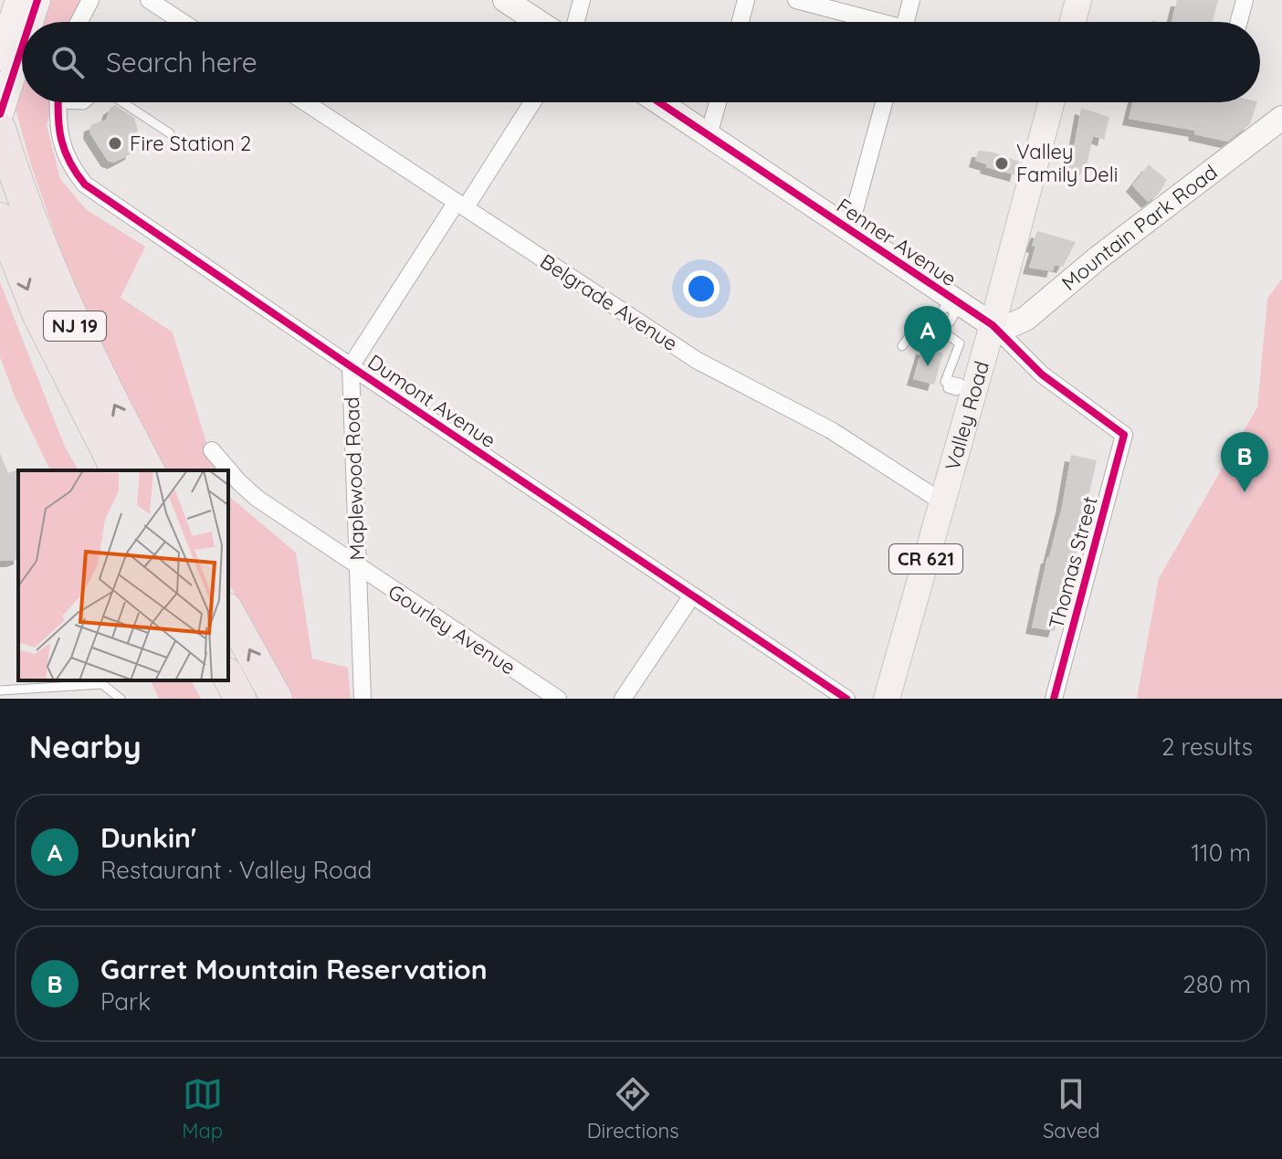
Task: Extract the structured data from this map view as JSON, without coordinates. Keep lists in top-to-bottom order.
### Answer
{
  "streets": {
    "highway": ["NJ 19"],
    "main road": ["Valley Road", "CR 621"],
    "street": [
      "Mountain Park Road",
      "Fenner Avenue",
      "Belgrade Avenue",
      "Dumont Avenue",
      "Maplewood Road",
      "Thomas Street",
      "Gourley Avenue"
    ]
  },
  "crossings": [
    ["Mountain Park Road", "Fenner Avenue"],
    ["Mountain Park Road", "Valley Road"],
    ["Fenner Avenue", "Valley Road"],
    ["Fenner Avenue", "Thomas Street"],
    ["Belgrade Avenue", "Valley Road"],
    ["Dumont Avenue", "Maplewood Road"],
    ["Maplewood Road", "Gourley Avenue"]
  ],
  "places": ["Fire Station 2", "Valley Family Deli"],
  "page": {
    "search": "Search here",
    "pins": ["A", "B"],
    "heading": ["Nearby", "2 results"],
    "list": [
      {
        "mark": "A",
        "name": "Dunkin'",
        "note": "Restaurant · Valley Road",
        "value": "110 m"
      },
      {
        "mark": "B",
        "name": "Garret Mountain Reservation",
        "note": "Park",
        "value": "280 m"
      }
    ],
    "nav": ["Map", "Directions", "Saved"]
  }
}
